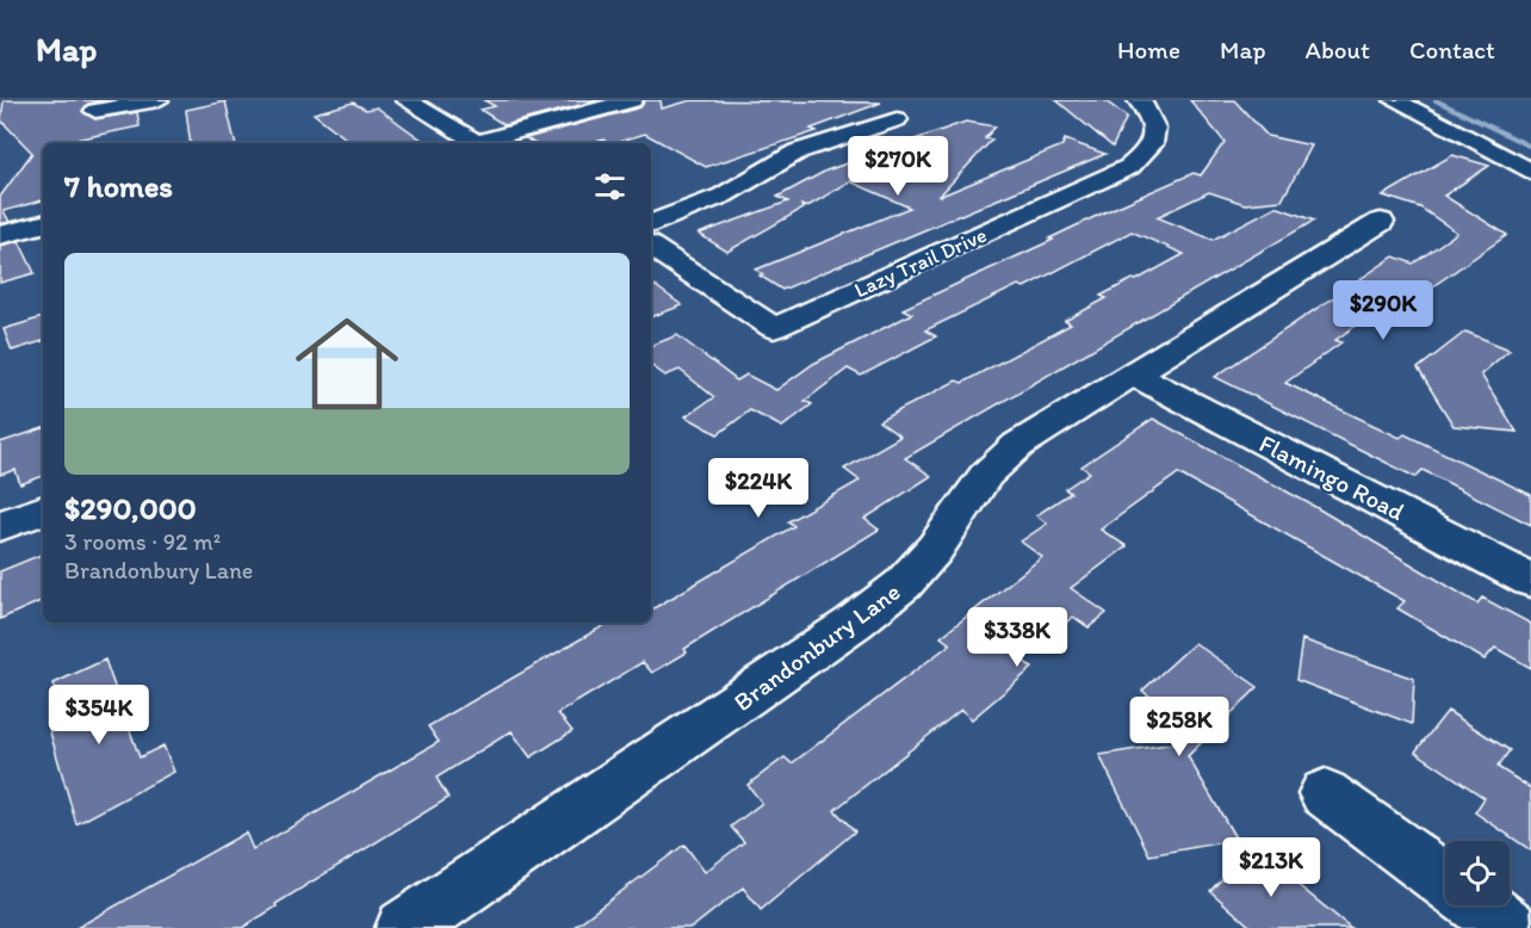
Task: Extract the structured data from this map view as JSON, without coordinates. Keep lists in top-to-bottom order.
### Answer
{
  "streets": {
    "street": ["Lazy Trail Drive", "Flamingo Road", "Brandonbury Lane"]
  },
  "crossings": [
    ["Flamingo Road", "Brandonbury Lane"]
  ],
  "page": {
    "header": "Map",
    "nav": [
      "Home",
      "Map",
      "About",
      "Contact"
    ],
    "price": [
      "$270K",
      "$290K",
      "$224K",
      "$338K",
      "$354K",
      "$258K",
      "$213K"
    ],
    "heading": "7 homes",
    "list": [
      {
        "name": "$290,000",
        "note": "3 rooms · 92 m² · Brandonbury Lane"
      }
    ]
  }
}
